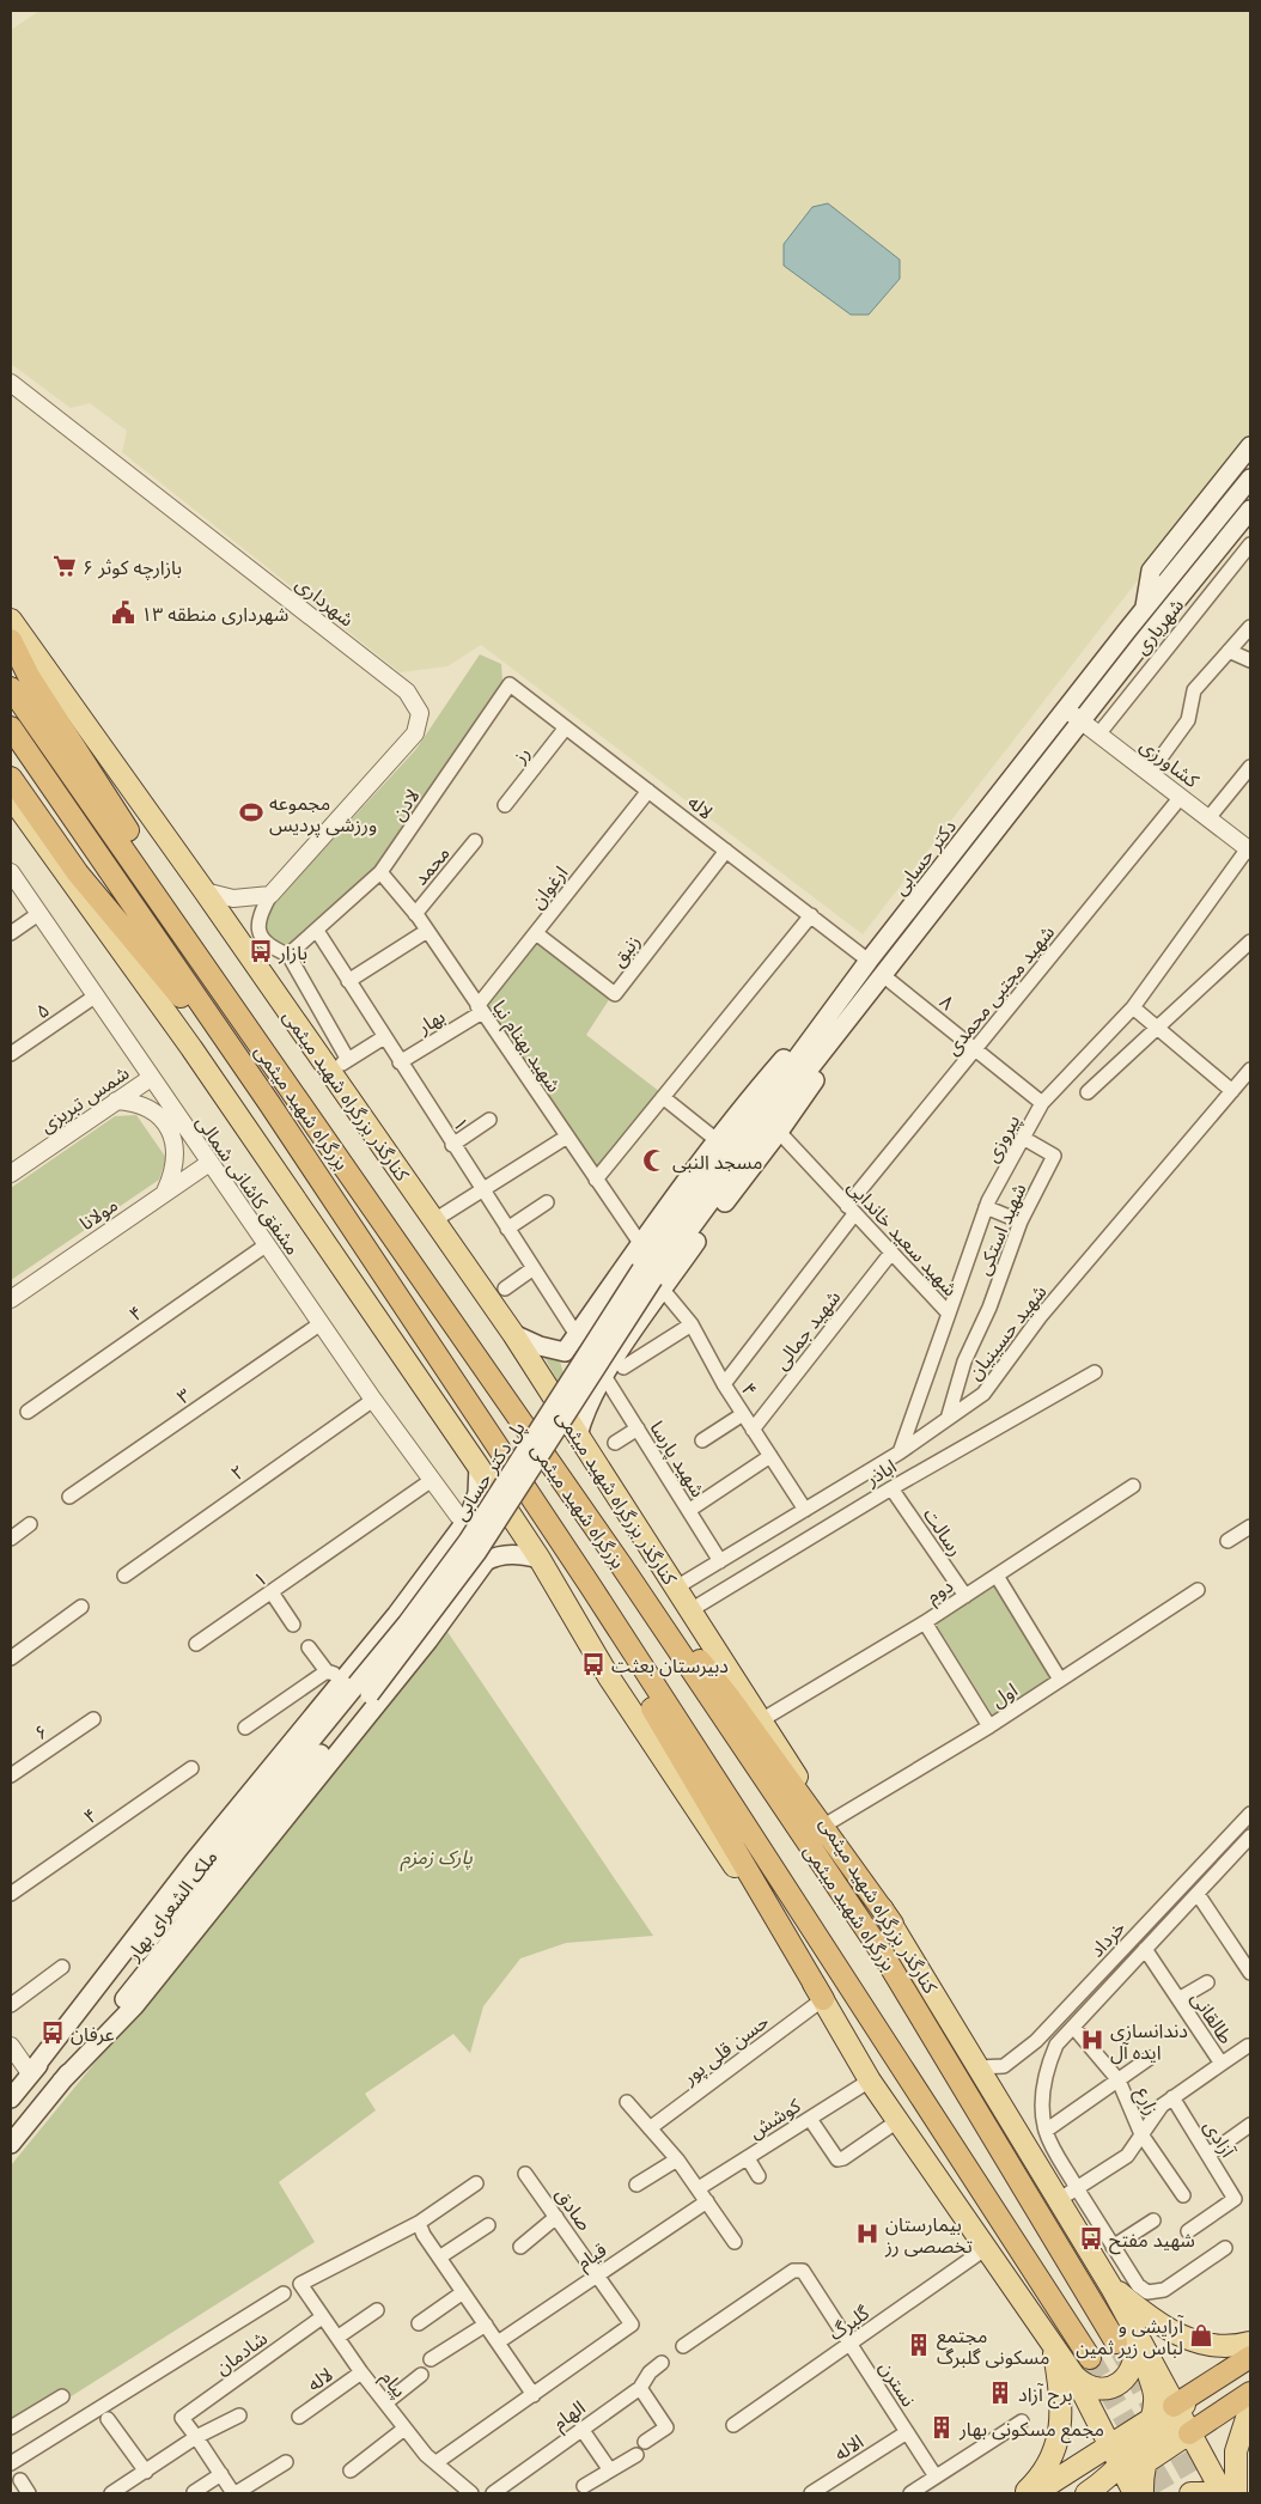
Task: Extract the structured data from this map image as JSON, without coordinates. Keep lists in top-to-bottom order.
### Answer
{
  "streets": {
    "highway": ["بزرگراه شهید میثمی"],
    "main road": [
      "دکتر حسابی",
      "کنارگذر بزرگراه شهید میثمی",
      "پل دکتر حسابی",
      "ملک الشعرای بهار"
    ],
    "street": [
      "شهرداری",
      "شهریاری",
      "رز",
      "کشاورزی",
      "لادن",
      "لاله",
      "محمد",
      "ارغوان",
      "زنبق",
      "شهید مجتبی محمدی",
      "۸",
      "۵",
      "بهار",
      "شهید بهنام نیا",
      "شمس تبریزی",
      "۱",
      "پیروزی",
      "مشفق کاشانی شمالی",
      "مولانا",
      "شهید استکی",
      "شهید سعید خاندایی",
      "۴",
      "شهید جمالی",
      "شهید حسینیان",
      "۳",
      "شهید پارسا",
      "۲",
      "اباذر",
      "رسالت",
      "دوم",
      "اول",
      "۶",
      "خرداد",
      "طالقانی",
      "حسن قلی پور",
      "زارع",
      "کوشش",
      "آزادی",
      "صادق",
      "قیام",
      "گلبرگ",
      "شادمان",
      "پیام",
      "نسترن",
      "الهام",
      "الاله"
    ]
  },
  "crossings": [
    ["شهریاری", "کشاورزی"],
    ["رز", "لاله"],
    ["کشاورزی", "دکتر حسابی"],
    ["کشاورزی", "شهید مجتبی محمدی"],
    ["کشاورزی", "پیروزی"],
    ["لادن", "لاله"],
    ["لادن", "شهید بهنام نیا"],
    ["لادن", "۱"],
    ["لاله", "دکتر حسابی"],
    ["لاله", "ارغوان"],
    ["لاله", "زنبق"],
    ["لاله", "پیام"],
    ["دکتر حسابی", "۴"],
    ["دکتر حسابی", "پل دکتر حسابی"],
    ["محمد", "شهید بهنام نیا"],
    ["ارغوان", "زنبق"],
    ["ارغوان", "بهار"],
    ["ارغوان", "شهید بهنام نیا"],
    ["شهید مجتبی محمدی", "۸"],
    ["شهید مجتبی محمدی", "شهید سعید خاندایی"],
    ["شهید مجتبی محمدی", "۴"],
    ["۸", "پیروزی"],
    ["۵", "مشفق کاشانی شمالی"],
    ["بهار", "شهید بهنام نیا"],
    ["بهار", "۱"],
    ["کنارگذر بزرگراه شهید میثمی", "شهید حسینیان"],
    ["کنارگذر بزرگراه شهید میثمی", "اباذر"],
    ["کنارگذر بزرگراه شهید میثمی", "دوم"],
    ["کنارگذر بزرگراه شهید میثمی", "اول"],
    ["کنارگذر بزرگراه شهید میثمی", "خرداد"],
    ["کنارگذر بزرگراه شهید میثمی", "طالقانی"],
    ["شمس تبریزی", "مشفق کاشانی شمالی"],
    ["۱", "مشفق کاشانی شمالی"],
    ["پیروزی", "شهید استکی"],
    ["پیروزی", "شهید سعید خاندایی"],
    ["مشفق کاشانی شمالی", "مولانا"],
    ["مشفق کاشانی شمالی", "۴"],
    ["مشفق کاشانی شمالی", "۳"],
    ["مشفق کاشانی شمالی", "۲"],
    ["شهید استکی", "شهید حسینیان"],
    ["شهید سعید خاندایی", "شهید جمالی"],
    ["شهید سعید خاندایی", "شهید حسینیان"],
    ["۴", "شهید جمالی"],
    ["۴", "شهید حسینیان"],
    ["۴", "پل دکتر حسابی"],
    ["شهید حسینیان", "شهید پارسا"],
    ["پل دکتر حسابی", "ملک الشعرای بهار"],
    ["اباذر", "رسالت"],
    ["رسالت", "دوم"],
    ["خرداد", "طالقانی"],
    ["خرداد", "زارع"],
    ["طالقانی", "زارع"],
    ["طالقانی", "آزادی"],
    ["صادق", "قیام"],
    ["گلبرگ", "نسترن"],
    ["شادمان", "پیام"],
    ["نسترن", "الاله"]
  ],
  "parks": ["پارک زمزم"],
  "places": {
    "supermarket": ["بازارچه کوثر ۶"],
    "public building": ["شهرداری منطقه ۱۳"],
    "sports": ["مجموعه ورزشی پردیس"],
    "bus stop": [
      "بازار",
      "دبیرستان بعثت",
      "عرفان",
      "شهید مفتح"
    ],
    "mosque": ["مسجد النبی"],
    "hospital": ["دندانسازی ایده آل", "بیمارستان تخصصی رز"],
    "shop": ["آرایشی و لباس زیر ثمین"],
    "building": ["مجتمع مسکونی گلبرگ", "برج آزاد", "مجمع مسکونی بهار"]
  }
}
